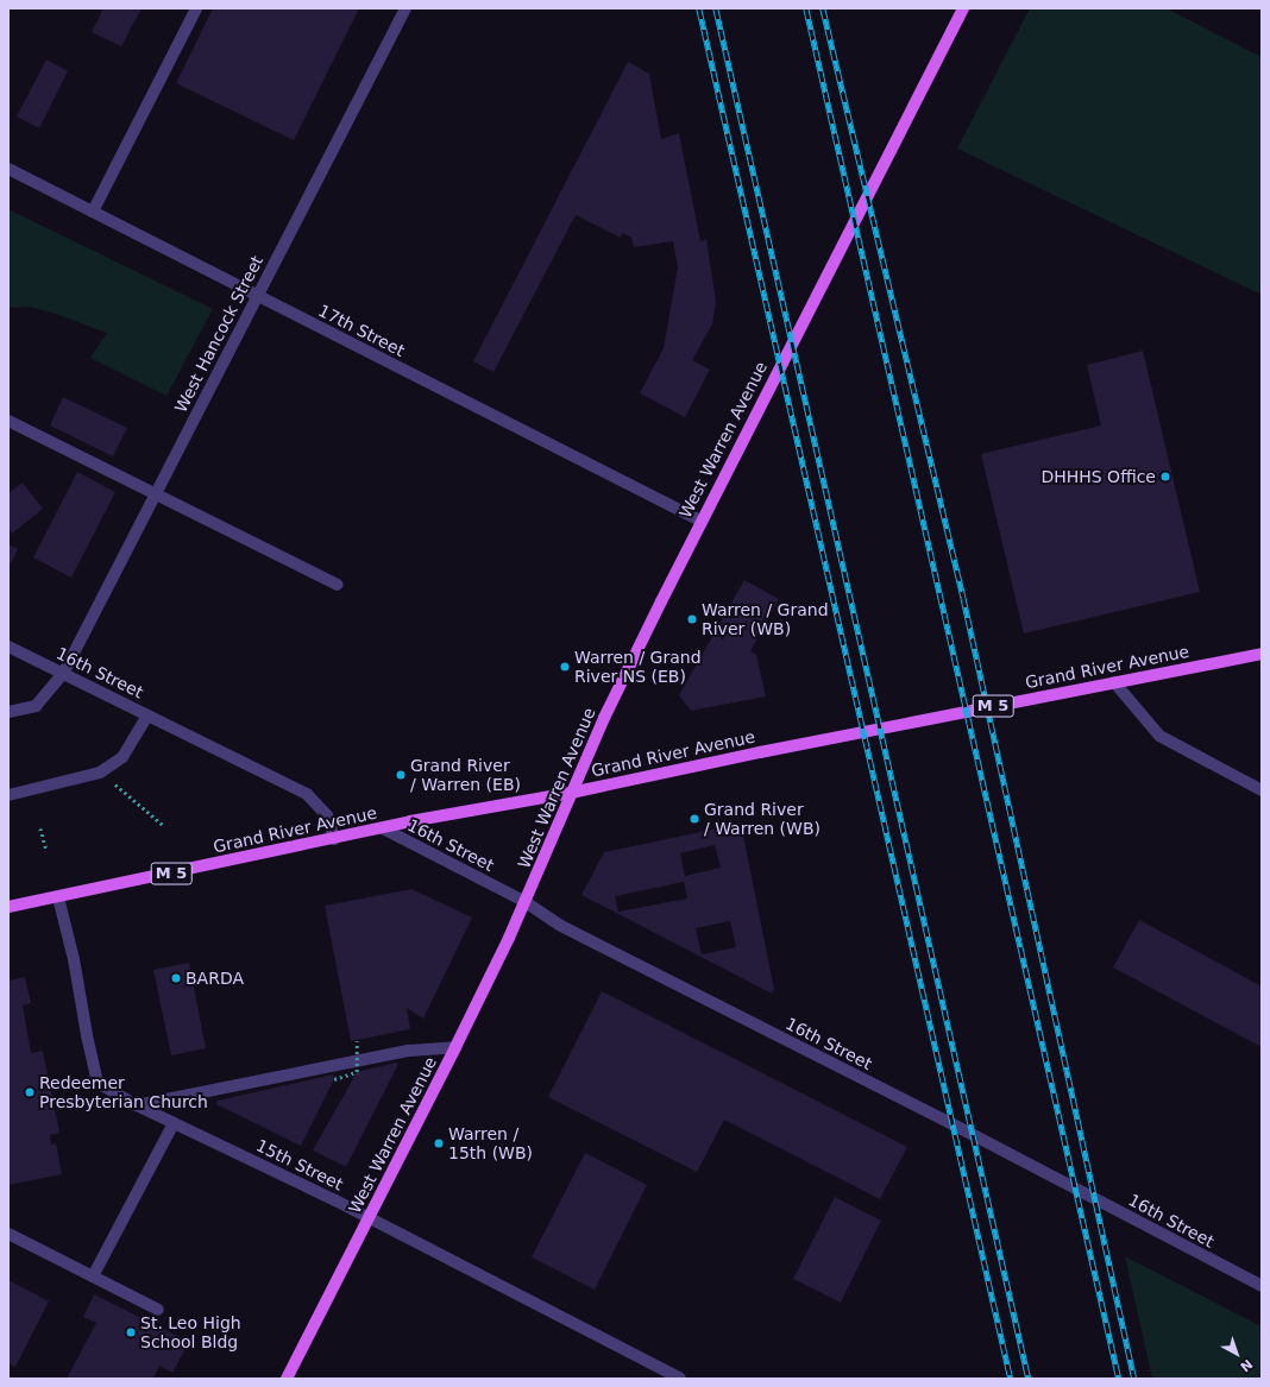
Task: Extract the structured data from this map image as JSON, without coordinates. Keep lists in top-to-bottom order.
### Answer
{
  "streets": {
    "main road": ["West Warren Avenue", "Grand River Avenue", "M 5"],
    "street": [
      "17th Street",
      "West Hancock Street",
      "16th Street",
      "15th Street"
    ]
  },
  "crossings": [
    ["17th Street", "West Hancock Street"],
    ["17th Street", "West Warren Avenue"],
    ["West Hancock Street", "16th Street"],
    ["West Warren Avenue", "Grand River Avenue"],
    ["West Warren Avenue", "16th Street"],
    ["West Warren Avenue", "15th Street"],
    ["Grand River Avenue", "16th Street"],
    ["Grand River Avenue", "15th Street"]
  ],
  "places": [
    "DHHHS Office",
    "Warren / Grand River (WB)",
    "Warren / Grand River NS (EB)",
    "Grand River / Warren (EB)",
    "Grand River / Warren (WB)",
    "BARDA",
    "Redeemer Presbyterian Church",
    "Warren / 15th (WB)",
    "St. Leo High School Bldg"
  ],
  "north": "bottom right"
}
